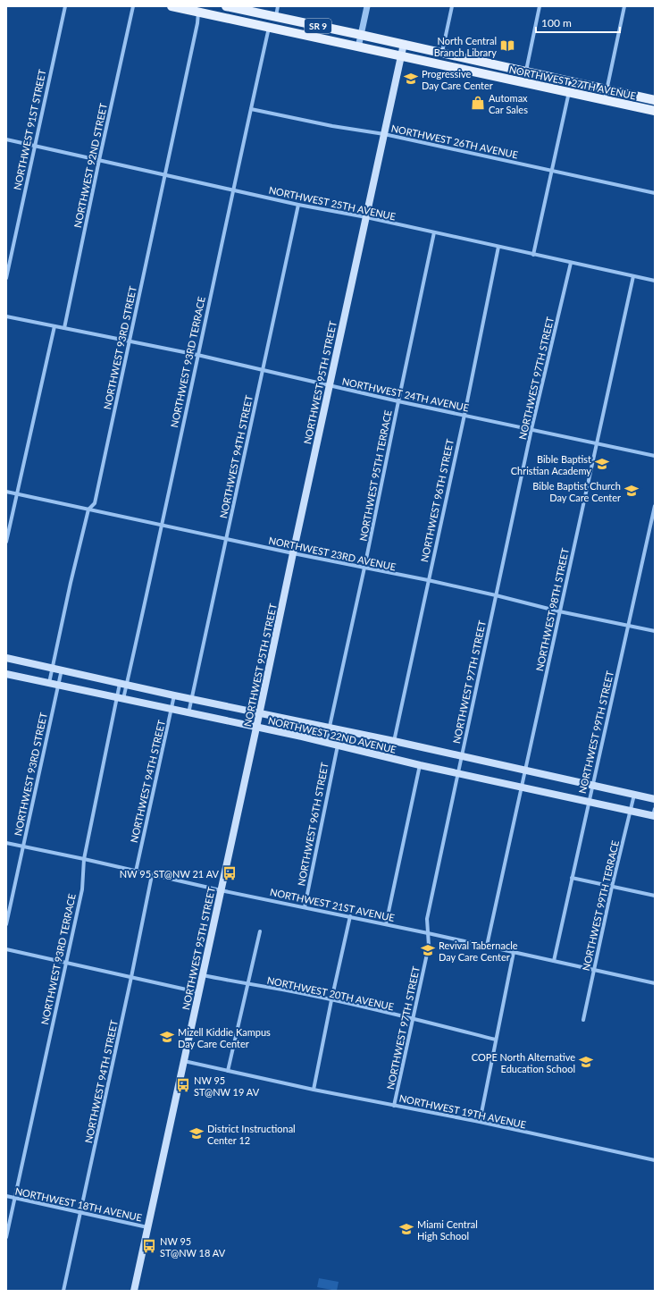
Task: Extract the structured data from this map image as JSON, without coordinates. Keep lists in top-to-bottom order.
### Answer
{
  "streets": {
    "main road": [
      "SR 9",
      "NORTHWEST 27TH AVENUE",
      "NORTHWEST 95TH STREET",
      "NORTHWEST 22ND AVENUE"
    ],
    "street": [
      "NORTHWEST 91ST STREET",
      "NORTHWEST 26TH AVENUE",
      "NORTHWEST 92ND STREET",
      "NORTHWEST 25TH AVENUE",
      "NORTHWEST 93RD STREET",
      "NORTHWEST 93RD TERRACE",
      "NORTHWEST 97TH STREET",
      "NORTHWEST 24TH AVENUE",
      "NORTHWEST 94TH STREET",
      "NORTHWEST 95TH TERRACE",
      "NORTHWEST 96TH STREET",
      "NORTHWEST 23RD AVENUE",
      "NORTHWEST 98TH STREET",
      "NORTHWEST 99TH STREET",
      "NORTHWEST 21ST AVENUE",
      "NORTHWEST 99TH TERRACE",
      "NORTHWEST 20TH AVENUE",
      "NORTHWEST 19TH AVENUE",
      "NORTHWEST 18TH AVENUE"
    ]
  },
  "crossings": [
    ["NORTHWEST 27TH AVENUE", "NORTHWEST 93RD STREET"],
    ["NORTHWEST 27TH AVENUE", "NORTHWEST 93RD TERRACE"],
    ["NORTHWEST 27TH AVENUE", "NORTHWEST 95TH STREET"],
    ["NORTHWEST 91ST STREET", "NORTHWEST 25TH AVENUE"],
    ["NORTHWEST 26TH AVENUE", "NORTHWEST 93RD TERRACE"],
    ["NORTHWEST 26TH AVENUE", "NORTHWEST 95TH STREET"],
    ["NORTHWEST 92ND STREET", "NORTHWEST 25TH AVENUE"],
    ["NORTHWEST 92ND STREET", "NORTHWEST 24TH AVENUE"],
    ["NORTHWEST 25TH AVENUE", "NORTHWEST 93RD STREET"],
    ["NORTHWEST 25TH AVENUE", "NORTHWEST 93RD TERRACE"],
    ["NORTHWEST 25TH AVENUE", "NORTHWEST 97TH STREET"],
    ["NORTHWEST 25TH AVENUE", "NORTHWEST 95TH STREET"],
    ["NORTHWEST 25TH AVENUE", "NORTHWEST 94TH STREET"],
    ["NORTHWEST 25TH AVENUE", "NORTHWEST 95TH TERRACE"],
    ["NORTHWEST 25TH AVENUE", "NORTHWEST 96TH STREET"],
    ["NORTHWEST 25TH AVENUE", "NORTHWEST 98TH STREET"],
    ["NORTHWEST 93RD STREET", "NORTHWEST 24TH AVENUE"],
    ["NORTHWEST 93RD STREET", "NORTHWEST 23RD AVENUE"],
    ["NORTHWEST 93RD STREET", "NORTHWEST 22ND AVENUE"],
    ["NORTHWEST 93RD STREET", "NORTHWEST 21ST AVENUE"],
    ["NORTHWEST 93RD TERRACE", "NORTHWEST 24TH AVENUE"],
    ["NORTHWEST 93RD TERRACE", "NORTHWEST 23RD AVENUE"],
    ["NORTHWEST 93RD TERRACE", "NORTHWEST 22ND AVENUE"],
    ["NORTHWEST 93RD TERRACE", "NORTHWEST 21ST AVENUE"],
    ["NORTHWEST 93RD TERRACE", "NORTHWEST 18TH AVENUE"],
    ["NORTHWEST 97TH STREET", "NORTHWEST 24TH AVENUE"],
    ["NORTHWEST 97TH STREET", "NORTHWEST 23RD AVENUE"],
    ["NORTHWEST 97TH STREET", "NORTHWEST 22ND AVENUE"],
    ["NORTHWEST 97TH STREET", "NORTHWEST 21ST AVENUE"],
    ["NORTHWEST 97TH STREET", "NORTHWEST 20TH AVENUE"],
    ["NORTHWEST 97TH STREET", "NORTHWEST 19TH AVENUE"],
    ["NORTHWEST 95TH STREET", "NORTHWEST 24TH AVENUE"],
    ["NORTHWEST 95TH STREET", "NORTHWEST 23RD AVENUE"],
    ["NORTHWEST 95TH STREET", "NORTHWEST 22ND AVENUE"],
    ["NORTHWEST 95TH STREET", "NORTHWEST 21ST AVENUE"],
    ["NORTHWEST 95TH STREET", "NORTHWEST 20TH AVENUE"],
    ["NORTHWEST 95TH STREET", "NORTHWEST 19TH AVENUE"],
    ["NORTHWEST 95TH STREET", "NORTHWEST 18TH AVENUE"],
    ["NORTHWEST 24TH AVENUE", "NORTHWEST 94TH STREET"],
    ["NORTHWEST 24TH AVENUE", "NORTHWEST 95TH TERRACE"],
    ["NORTHWEST 24TH AVENUE", "NORTHWEST 96TH STREET"],
    ["NORTHWEST 24TH AVENUE", "NORTHWEST 98TH STREET"],
    ["NORTHWEST 94TH STREET", "NORTHWEST 23RD AVENUE"],
    ["NORTHWEST 94TH STREET", "NORTHWEST 22ND AVENUE"],
    ["NORTHWEST 94TH STREET", "NORTHWEST 21ST AVENUE"],
    ["NORTHWEST 94TH STREET", "NORTHWEST 18TH AVENUE"],
    ["NORTHWEST 95TH TERRACE", "NORTHWEST 23RD AVENUE"],
    ["NORTHWEST 95TH TERRACE", "NORTHWEST 22ND AVENUE"],
    ["NORTHWEST 96TH STREET", "NORTHWEST 23RD AVENUE"],
    ["NORTHWEST 96TH STREET", "NORTHWEST 22ND AVENUE"],
    ["NORTHWEST 96TH STREET", "NORTHWEST 21ST AVENUE"],
    ["NORTHWEST 23RD AVENUE", "NORTHWEST 98TH STREET"],
    ["NORTHWEST 23RD AVENUE", "NORTHWEST 99TH STREET"],
    ["NORTHWEST 98TH STREET", "NORTHWEST 22ND AVENUE"],
    ["NORTHWEST 98TH STREET", "NORTHWEST 21ST AVENUE"],
    ["NORTHWEST 99TH STREET", "NORTHWEST 22ND AVENUE"],
    ["NORTHWEST 99TH STREET", "NORTHWEST 21ST AVENUE"],
    ["NORTHWEST 22ND AVENUE", "NORTHWEST 99TH TERRACE"],
    ["NORTHWEST 21ST AVENUE", "NORTHWEST 99TH TERRACE"]
  ],
  "places": {
    "library": ["North Central Branch Library"],
    "school or university": [
      "Progressive Day Care Center",
      "Bible Baptist Christian Academy",
      "Bible Baptist Church Day Care Center",
      "Revival Tabernacle Day Care Center",
      "Mizell Kiddie Kampus Day Care Center",
      "COPE North Alternative Education School",
      "District Instructional Center 12",
      "Miami Central High School"
    ],
    "shop": ["Automax Car Sales"],
    "bus stop": ["NW 95 ST@NW 21 AV", "NW 95 ST@NW 19 AV", "NW 95 ST@NW 18 AV"]
  },
  "scale_bar": "100 m"
}
